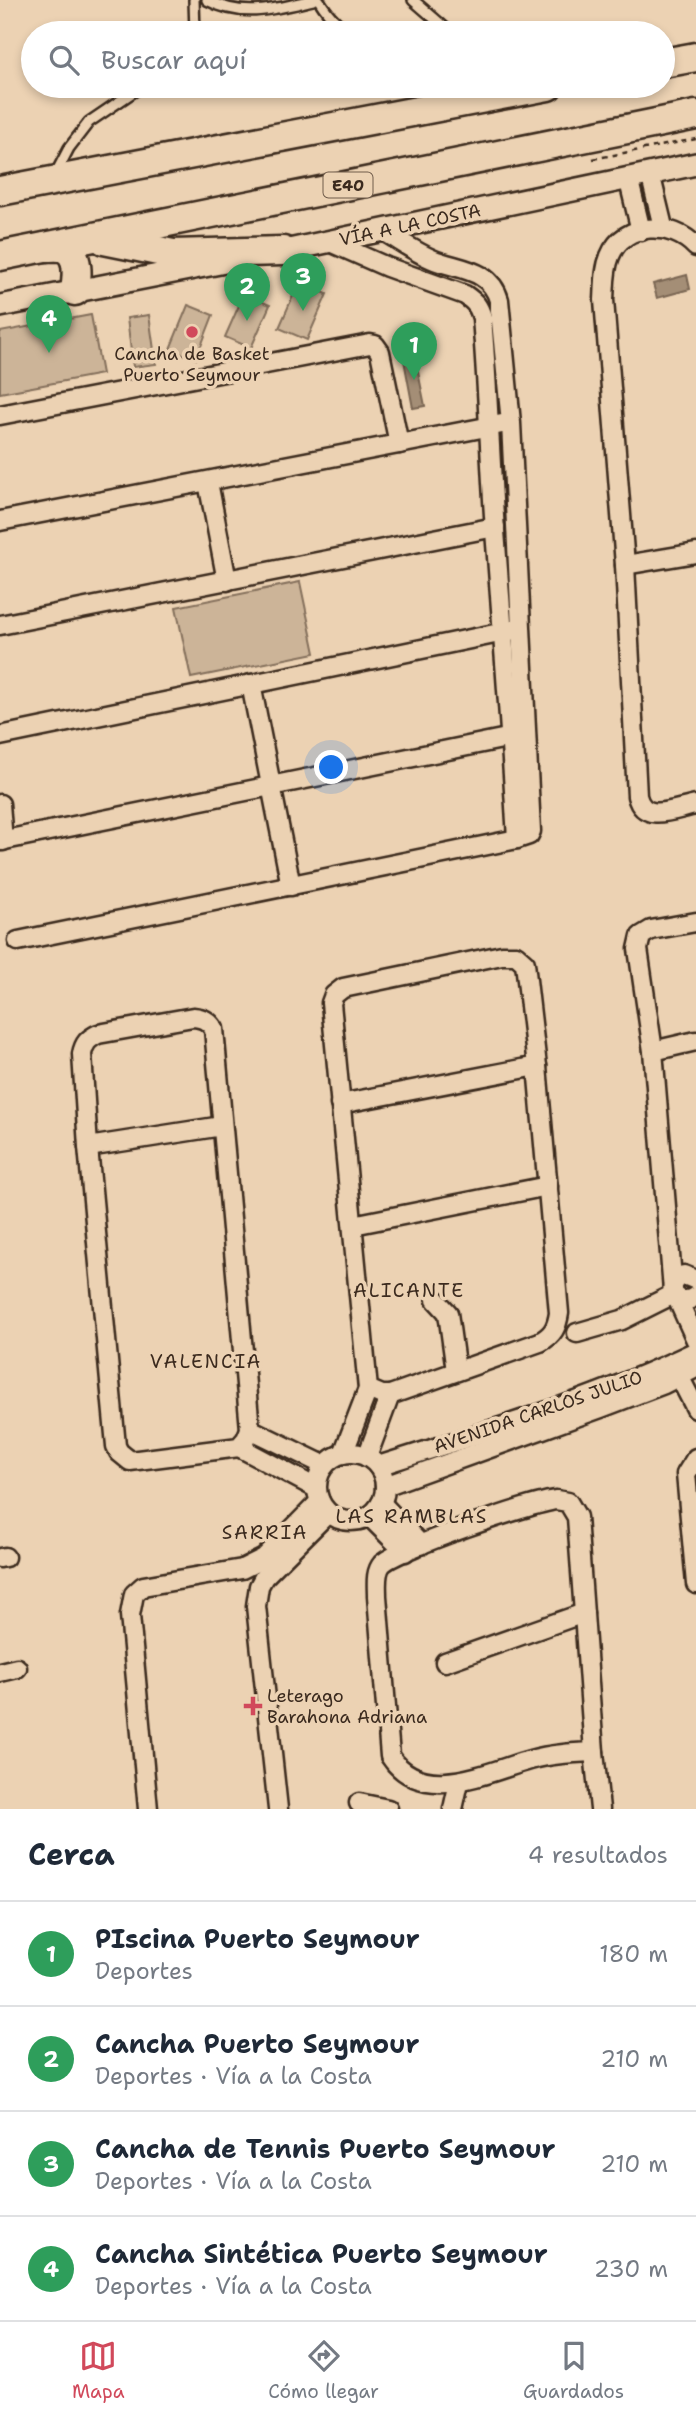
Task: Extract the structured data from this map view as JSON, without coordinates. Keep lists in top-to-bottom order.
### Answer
{
  "streets": {
    "highway": ["E40"],
    "street": ["VÍA A LA COSTA", "AVENIDA CARLOS JULIO"]
  },
  "districts": [
    "ALICANTE",
    "VALENCIA",
    "LAS RAMBLAS",
    "SARRIA"
  ],
  "places": {
    "other": ["Cancha de Basket Puerto Seymour"],
    "health": ["Leterago Barahona Adriana"]
  },
  "page": {
    "search": "Buscar aquí",
    "pins": [
      "3",
      "2",
      "4",
      "1"
    ],
    "heading": ["Cerca", "4 resultados"],
    "list": [
      {
        "mark": "1",
        "name": "PIscina Puerto Seymour",
        "note": "Deportes",
        "value": "180 m"
      },
      {
        "mark": "2",
        "name": "Cancha Puerto Seymour",
        "note": "Deportes · Vía a la Costa",
        "value": "210 m"
      },
      {
        "mark": "3",
        "name": "Cancha de Tennis Puerto Seymour",
        "note": "Deportes · Vía a la Costa",
        "value": "210 m"
      },
      {
        "mark": "4",
        "name": "Cancha Sintética Puerto Seymour",
        "note": "Deportes · Vía a la Costa",
        "value": "230 m"
      }
    ],
    "nav": ["Mapa", "Cómo llegar", "Guardados"]
  }
}
